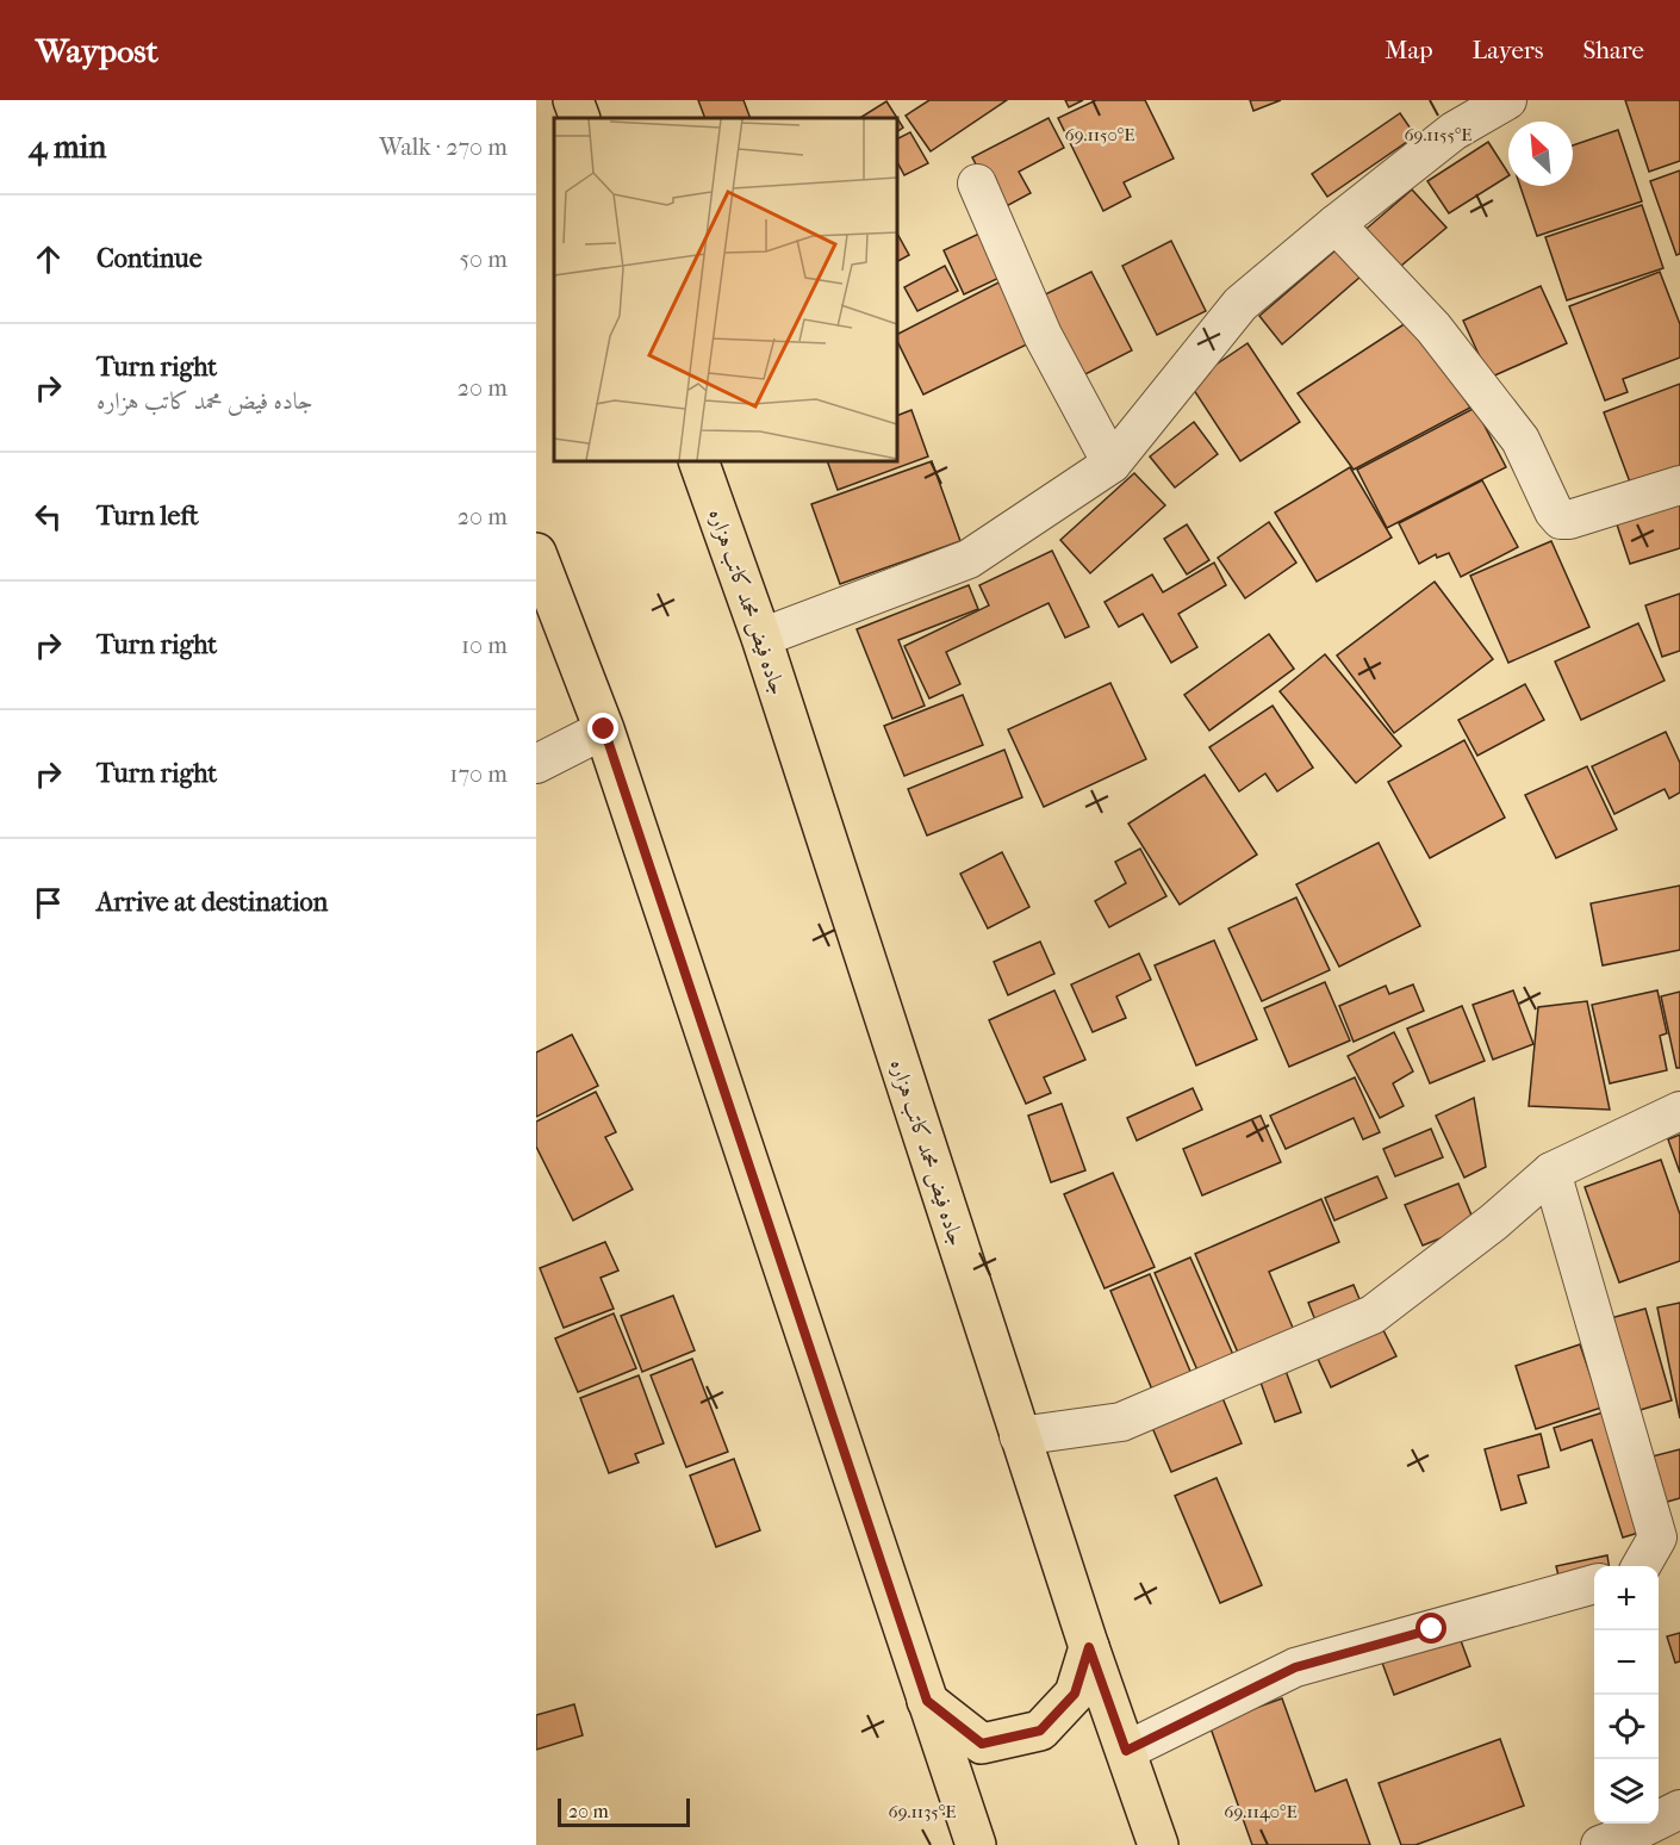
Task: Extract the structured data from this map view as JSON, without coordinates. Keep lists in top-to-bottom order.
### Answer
{
  "streets": {
    "main road": ["جاده فیض محمد کاتب هزاره"]
  },
  "scale_bar": "20 m",
  "north": "top left",
  "page": {
    "header": "Waypost",
    "nav": ["Map", "Layers", "Share"],
    "heading": ["4 min", "Walk · 270 m"],
    "list": [
      ["Continue", "50 m"],
      ["Turn right", "جاده فیض محمد کاتب هزاره", "20 m"],
      ["Turn left", "20 m"],
      ["Turn right", "10 m"],
      ["Turn right", "170 m"],
      "Arrive at destination"
    ],
    "map_buttons": ["+", "−"],
    "scale": "20 m"
  },
  "coordinates": [
    "69.1150°E",
    "69.1155°E",
    "69.1135°E",
    "69.1140°E"
  ]
}
